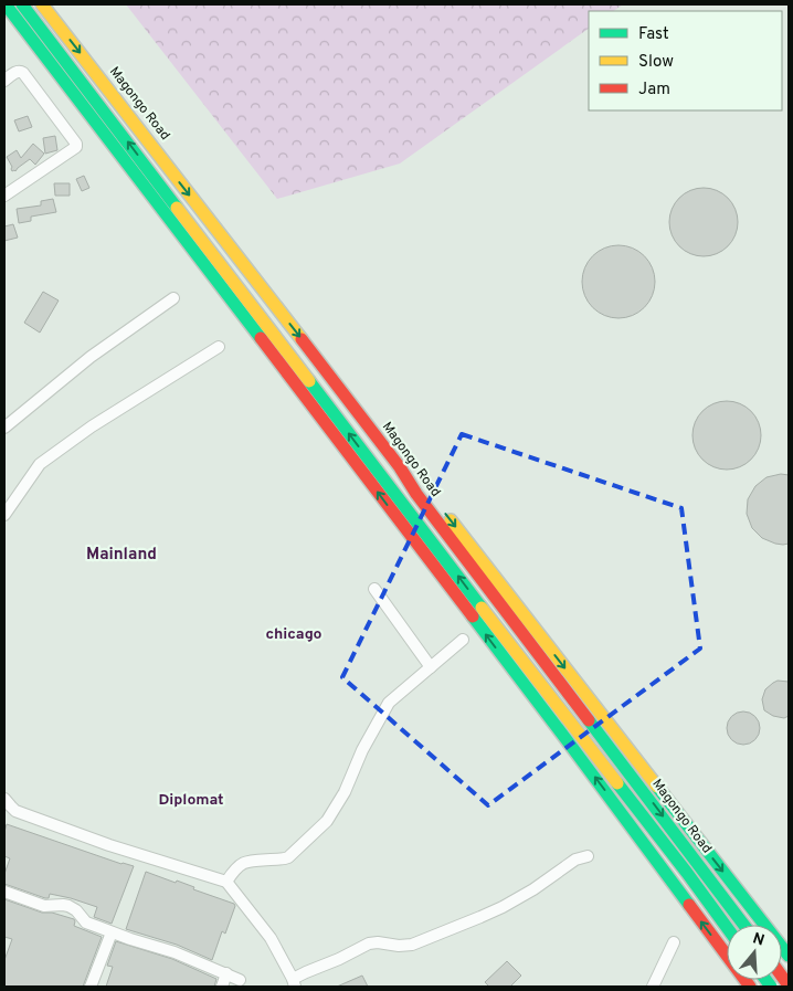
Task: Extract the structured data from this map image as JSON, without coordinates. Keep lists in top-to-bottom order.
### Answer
{
  "streets": {
    "main road": ["Magongo Road"]
  },
  "districts": ["Mainland", "chicago", "Diplomat"],
  "legend": ["Fast", "Slow", "Jam"],
  "north": "top"
}
